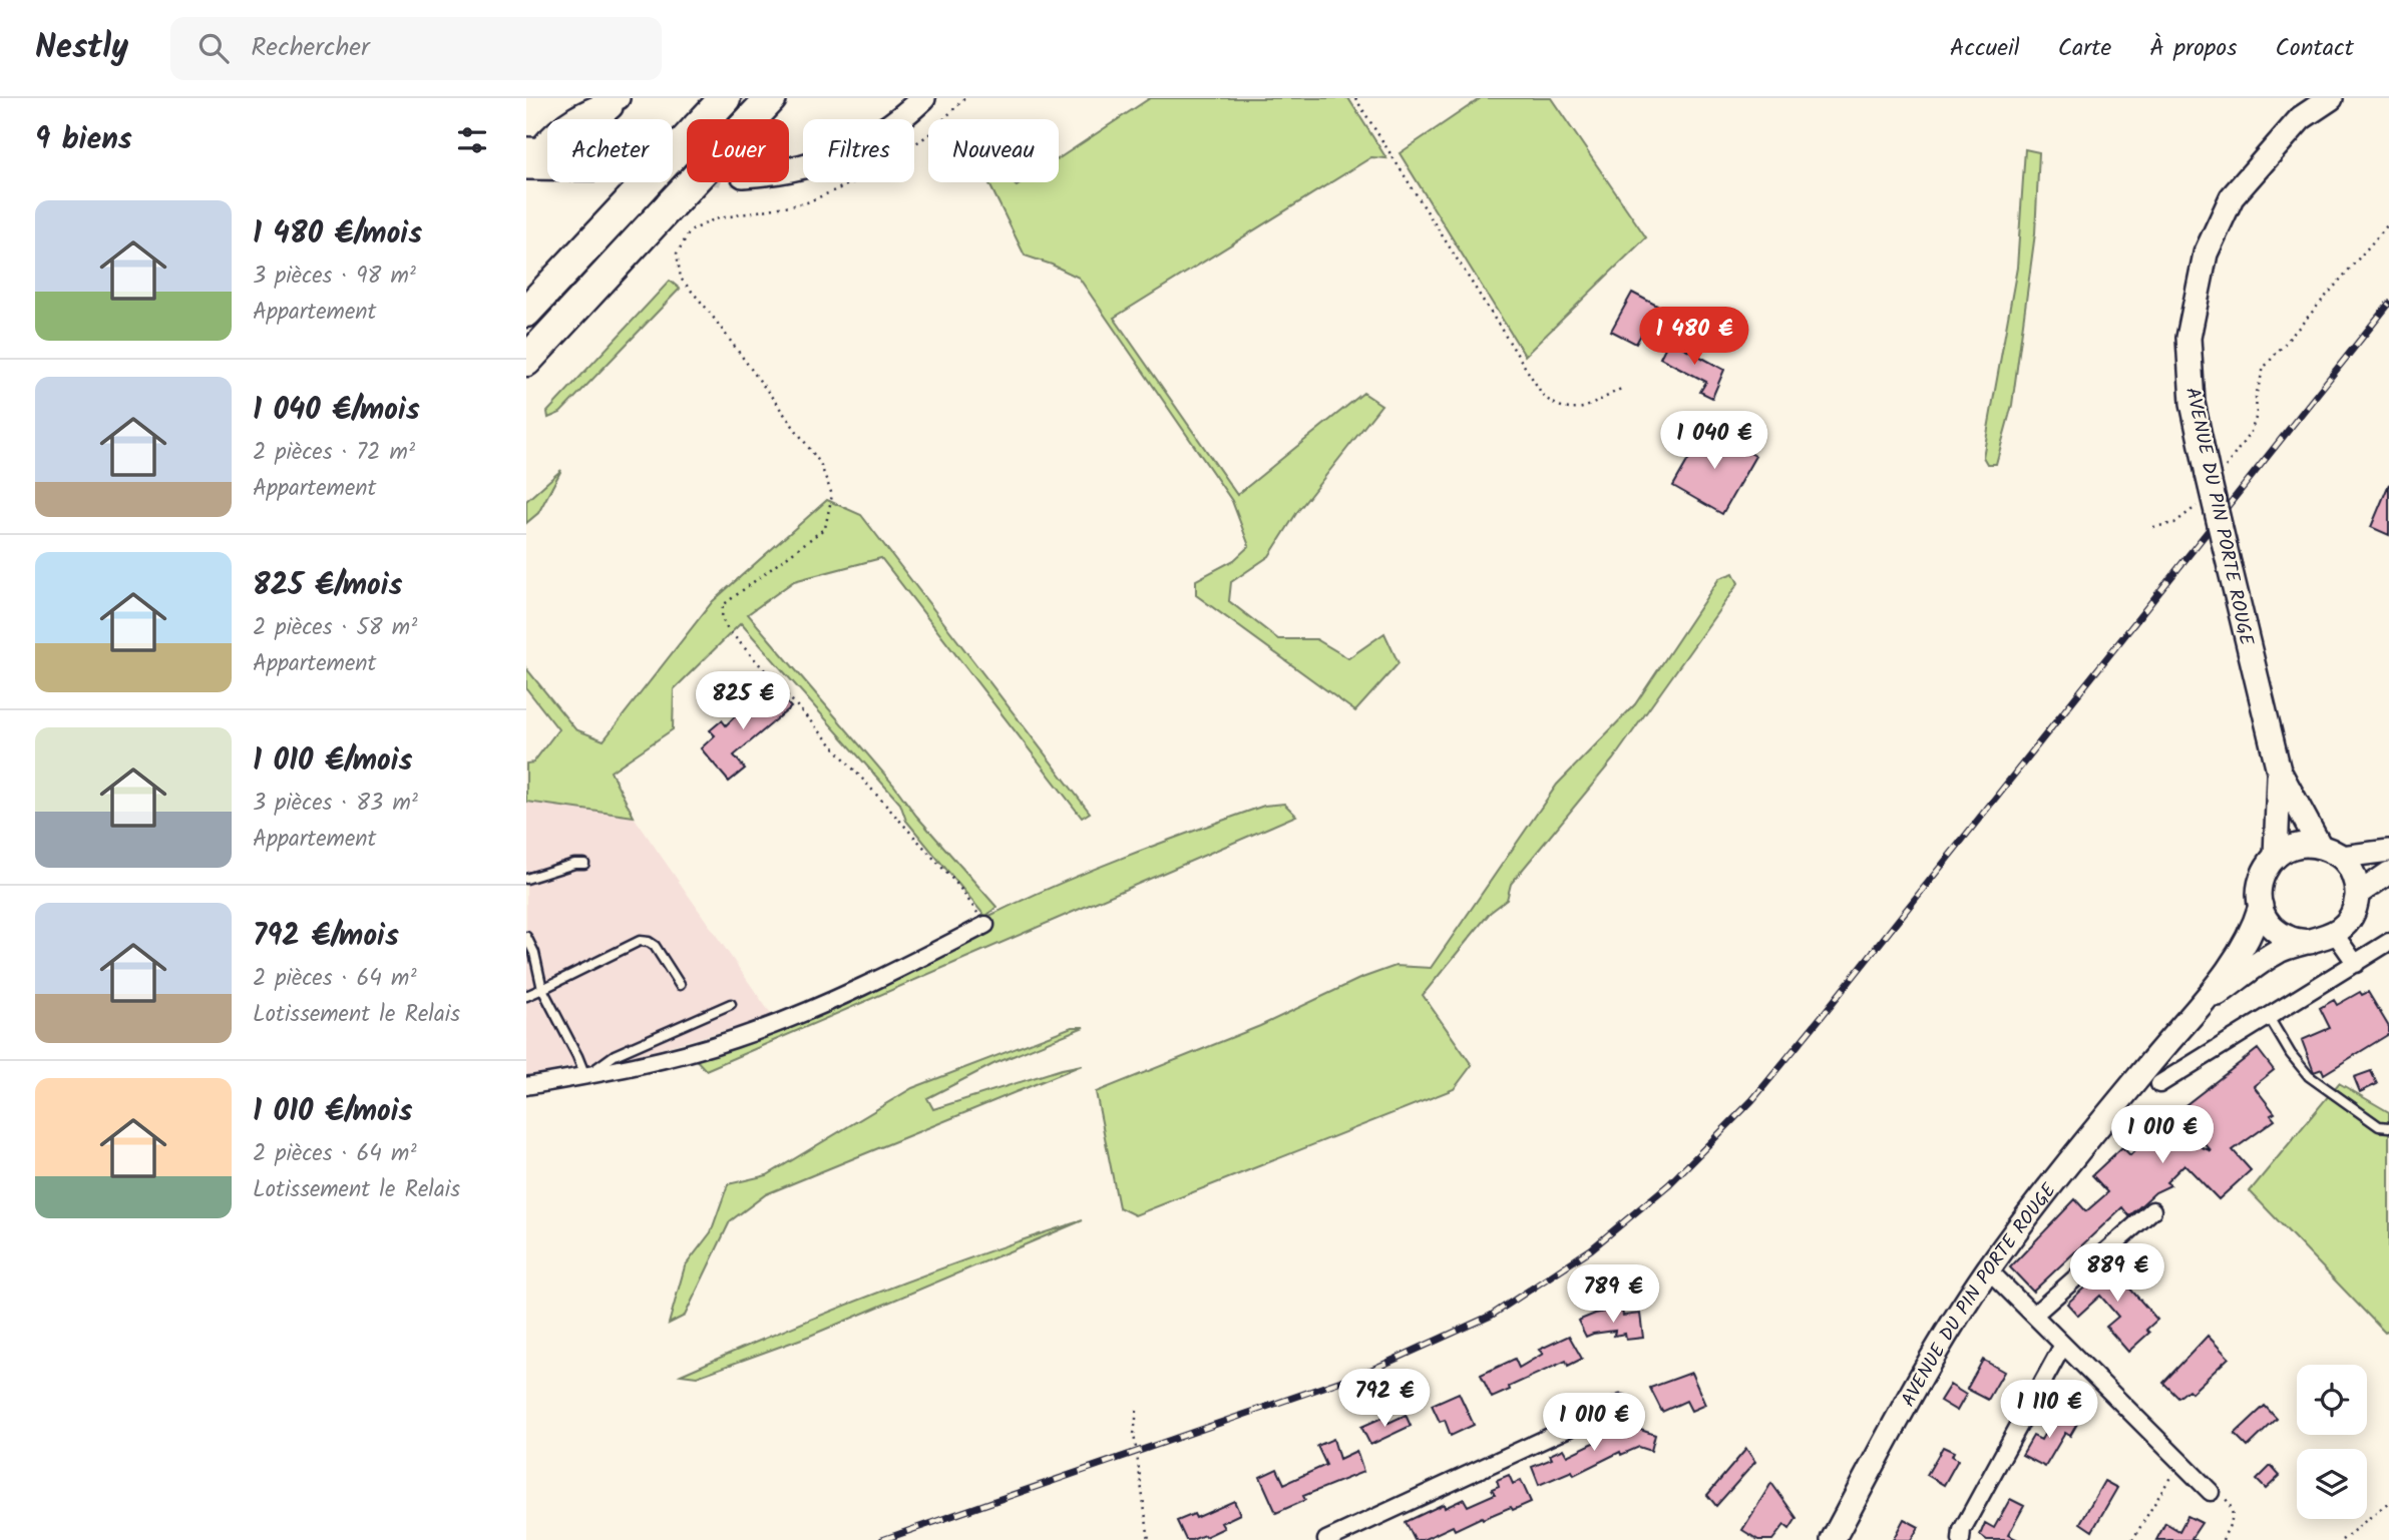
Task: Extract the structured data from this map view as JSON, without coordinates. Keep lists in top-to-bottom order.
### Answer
{
  "streets": {
    "main road": ["AVENUE DU PIN PORTE ROUGE"]
  },
  "page": {
    "header": "Nestly",
    "search": "Rechercher",
    "nav": [
      "Accueil",
      "Carte",
      "À propos",
      "Contact"
    ],
    "heading": "9 biens",
    "chip": [
      "Acheter",
      "Louer",
      "Filtres",
      "Nouveau"
    ],
    "list": [
      {
        "name": "1 480 €/mois",
        "note": "3 pièces · 98 m² · Appartement"
      },
      {
        "name": "1 040 €/mois",
        "note": "2 pièces · 72 m² · Appartement"
      },
      {
        "name": "825 €/mois",
        "note": "2 pièces · 58 m² · Appartement"
      },
      {
        "name": "1 010 €/mois",
        "note": "3 pièces · 83 m² · Appartement"
      },
      {
        "name": "792 €/mois",
        "note": "2 pièces · 64 m² · Lotissement le Relais"
      },
      {
        "name": "1 010 €/mois",
        "note": "2 pièces · 64 m² · Lotissement le Relais"
      }
    ],
    "price": [
      "1 480 €",
      "1 040 €",
      "825 €",
      "1 010 €",
      "889 €",
      "789 €",
      "792 €",
      "1 110 €",
      "1 010 €"
    ]
  }
}
